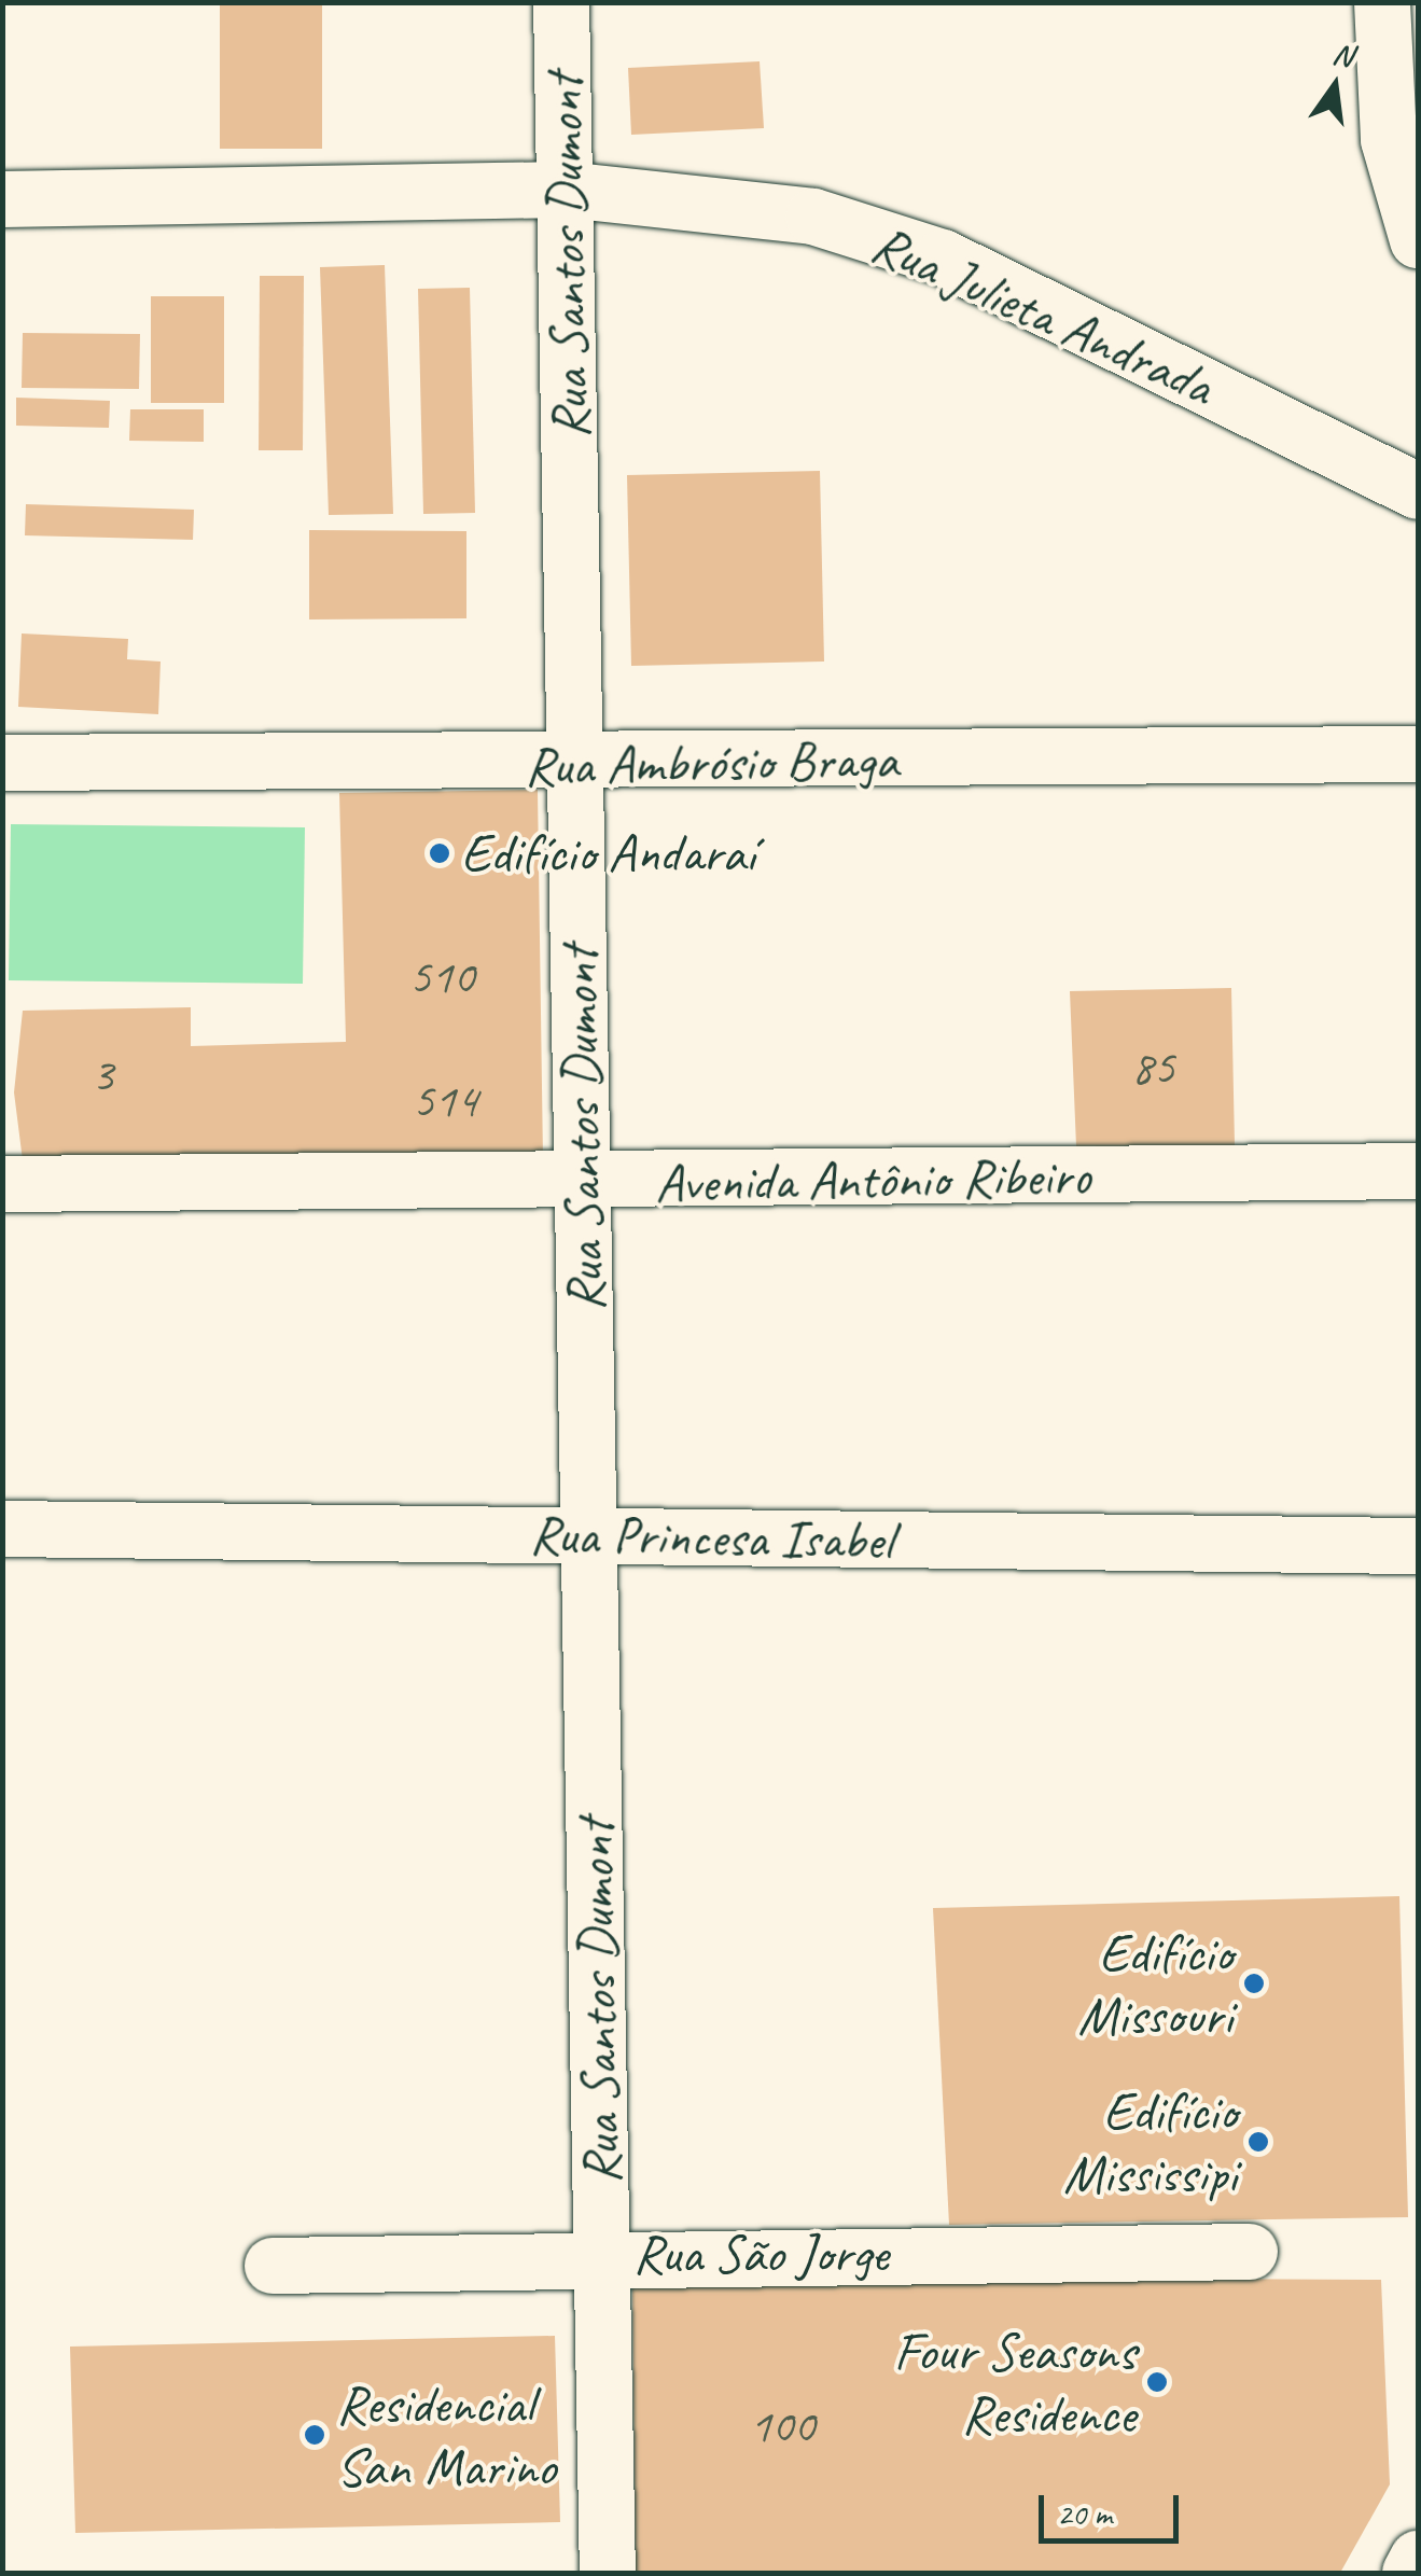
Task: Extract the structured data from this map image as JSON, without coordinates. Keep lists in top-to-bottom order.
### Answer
{
  "streets": {
    "street": [
      "Rua Santos Dumont",
      "Rua Julieta Andrada",
      "Rua Ambrósio Braga",
      "Avenida Antônio Ribeiro",
      "Rua Princesa Isabel",
      "Rua São Jorge"
    ]
  },
  "crossings": [
    ["Rua Santos Dumont", "Rua Julieta Andrada"],
    ["Rua Santos Dumont", "Rua Ambrósio Braga"],
    ["Rua Santos Dumont", "Avenida Antônio Ribeiro"],
    ["Rua Santos Dumont", "Rua Princesa Isabel"],
    ["Rua Santos Dumont", "Rua São Jorge"]
  ],
  "places": [
    "Edifício Andaraí",
    "Edifício Missouri",
    "Edifício Mississipi",
    "Four Seasons Residence",
    "Residencial San Marino"
  ],
  "house_numbers": [
    "510",
    "85",
    "3",
    "514",
    "100"
  ],
  "scale_bar": "20 m",
  "north": "top"
}
